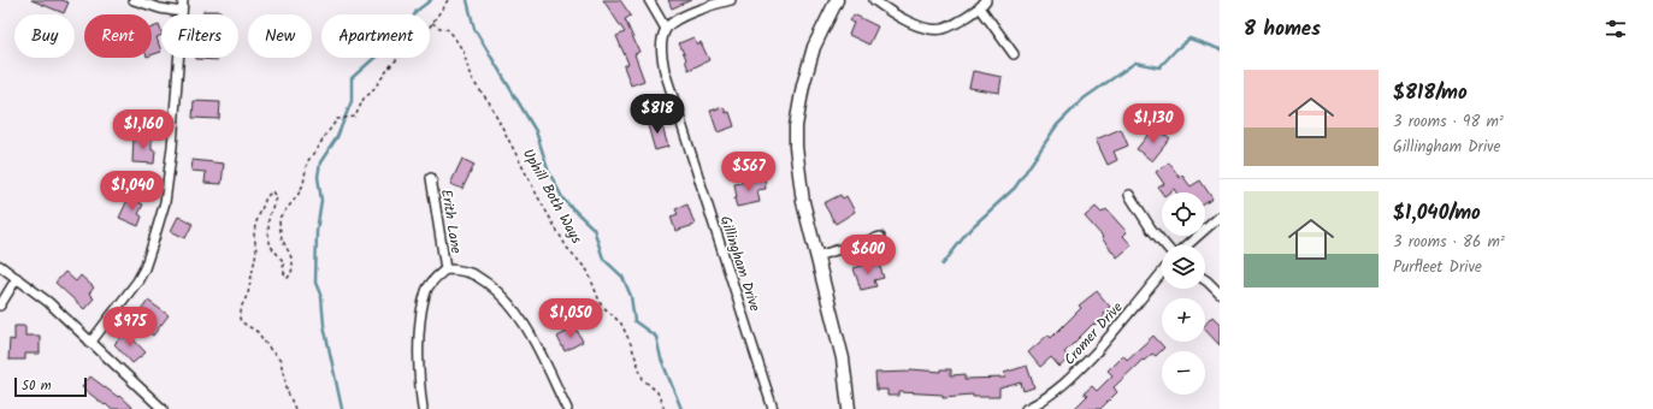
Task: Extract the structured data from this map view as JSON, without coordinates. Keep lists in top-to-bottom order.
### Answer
{
  "streets": {
    "street": ["Erith Lane", "Gillingham Drive", "Cromer Drive"],
    "path": ["Uphill Both Ways"]
  },
  "scale_bar": "50 m",
  "page": {
    "heading": "8 homes",
    "chip": [
      "Buy",
      "Rent",
      "Filters",
      "New",
      "Apartment"
    ],
    "list": [
      {
        "name": "$818/mo",
        "note": "3 rooms · 98 m² · Gillingham Drive"
      },
      {
        "name": "$1,040/mo",
        "note": "3 rooms · 86 m² · Purfleet Drive"
      }
    ],
    "price": [
      "$818",
      "$1,130",
      "$1,160",
      "$567",
      "$1,040",
      "$600",
      "$1,050",
      "$975"
    ],
    "map_buttons": ["+", "−"],
    "scale": "50 m"
  }
}
